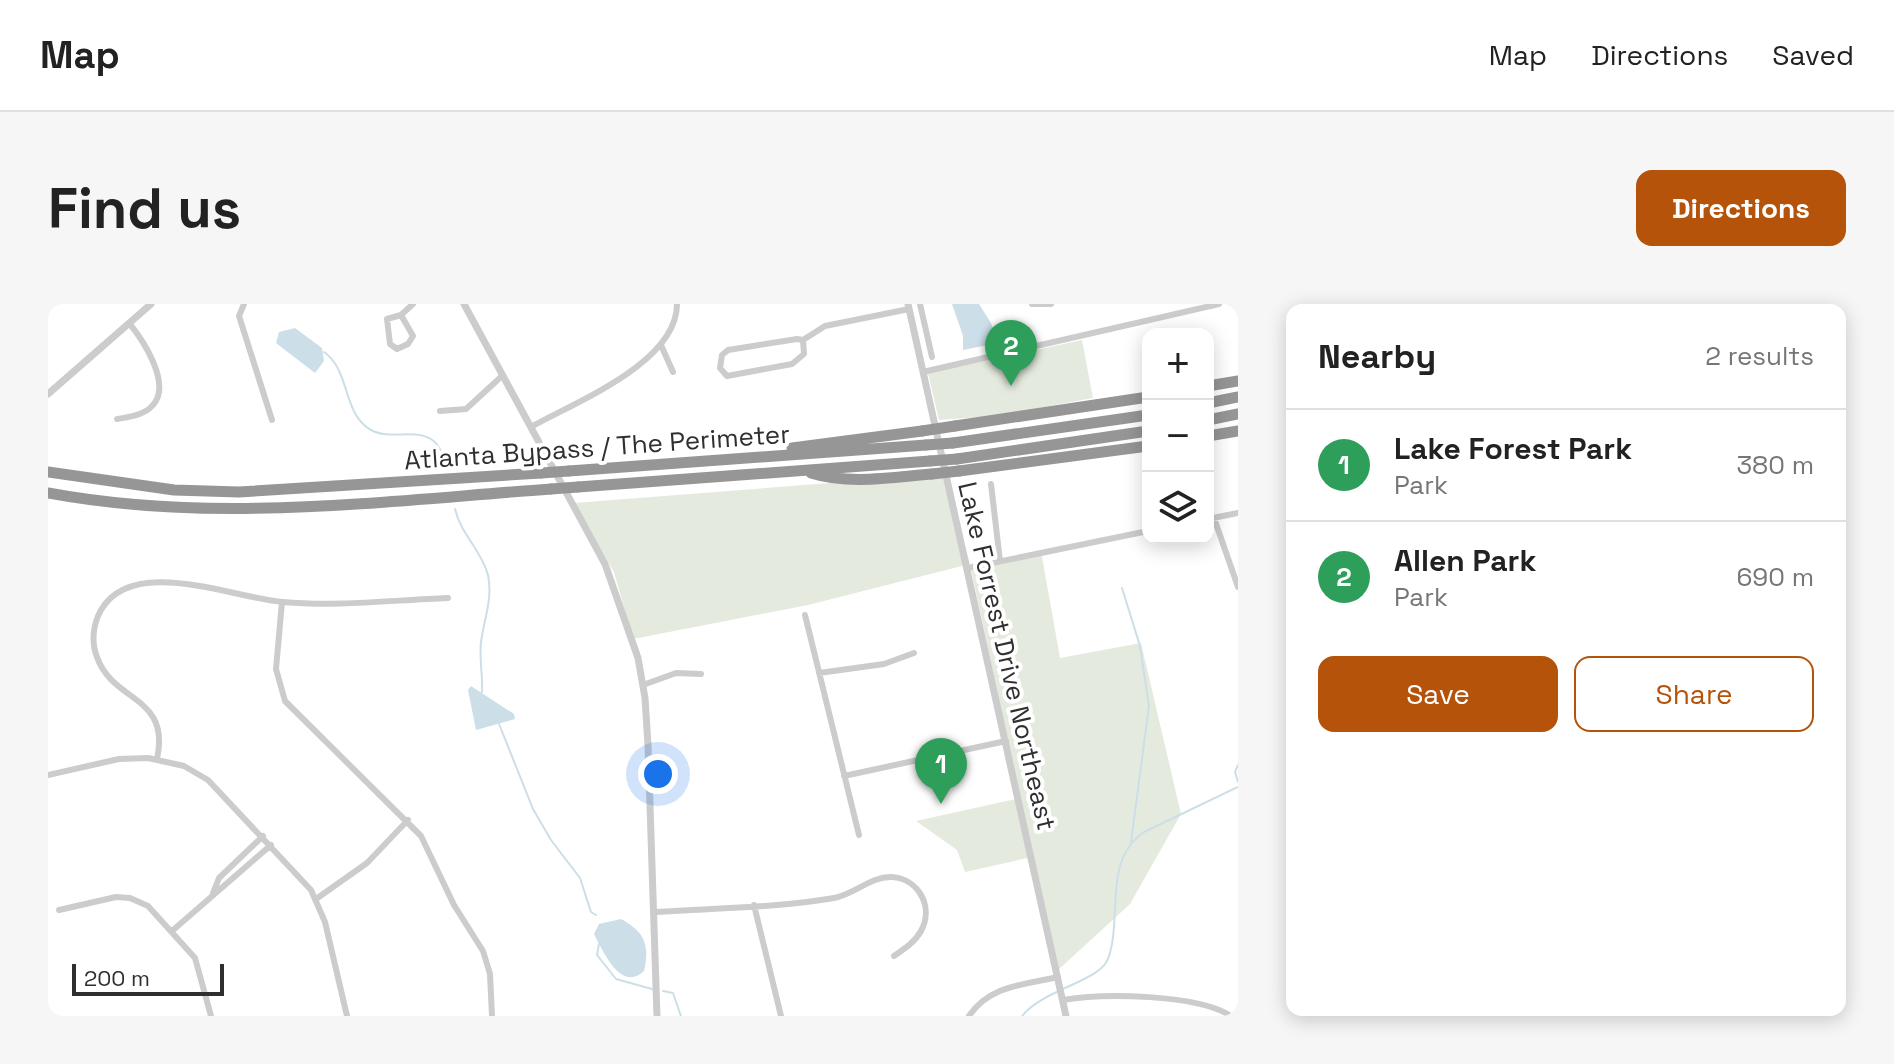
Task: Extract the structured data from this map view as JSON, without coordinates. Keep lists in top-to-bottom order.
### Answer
{
  "streets": {
    "highway": ["Atlanta Bypass / The Perimeter"],
    "street": ["Lake Forrest Drive Northeast"]
  },
  "scale_bar": "200 m",
  "page": {
    "header": "Map",
    "nav": ["Map", "Directions", "Saved"],
    "buttons": [
      "Directions",
      ["Save", "Share"]
    ],
    "title": "Find us",
    "heading": ["Nearby", "2 results"],
    "pins": ["2", "1"],
    "map_buttons": ["+", "−"],
    "list": [
      {
        "mark": "1",
        "name": "Lake Forest Park",
        "note": "Park",
        "value": "380 m"
      },
      {
        "mark": "2",
        "name": "Allen Park",
        "note": "Park",
        "value": "690 m"
      }
    ],
    "scale": "200 m"
  }
}
